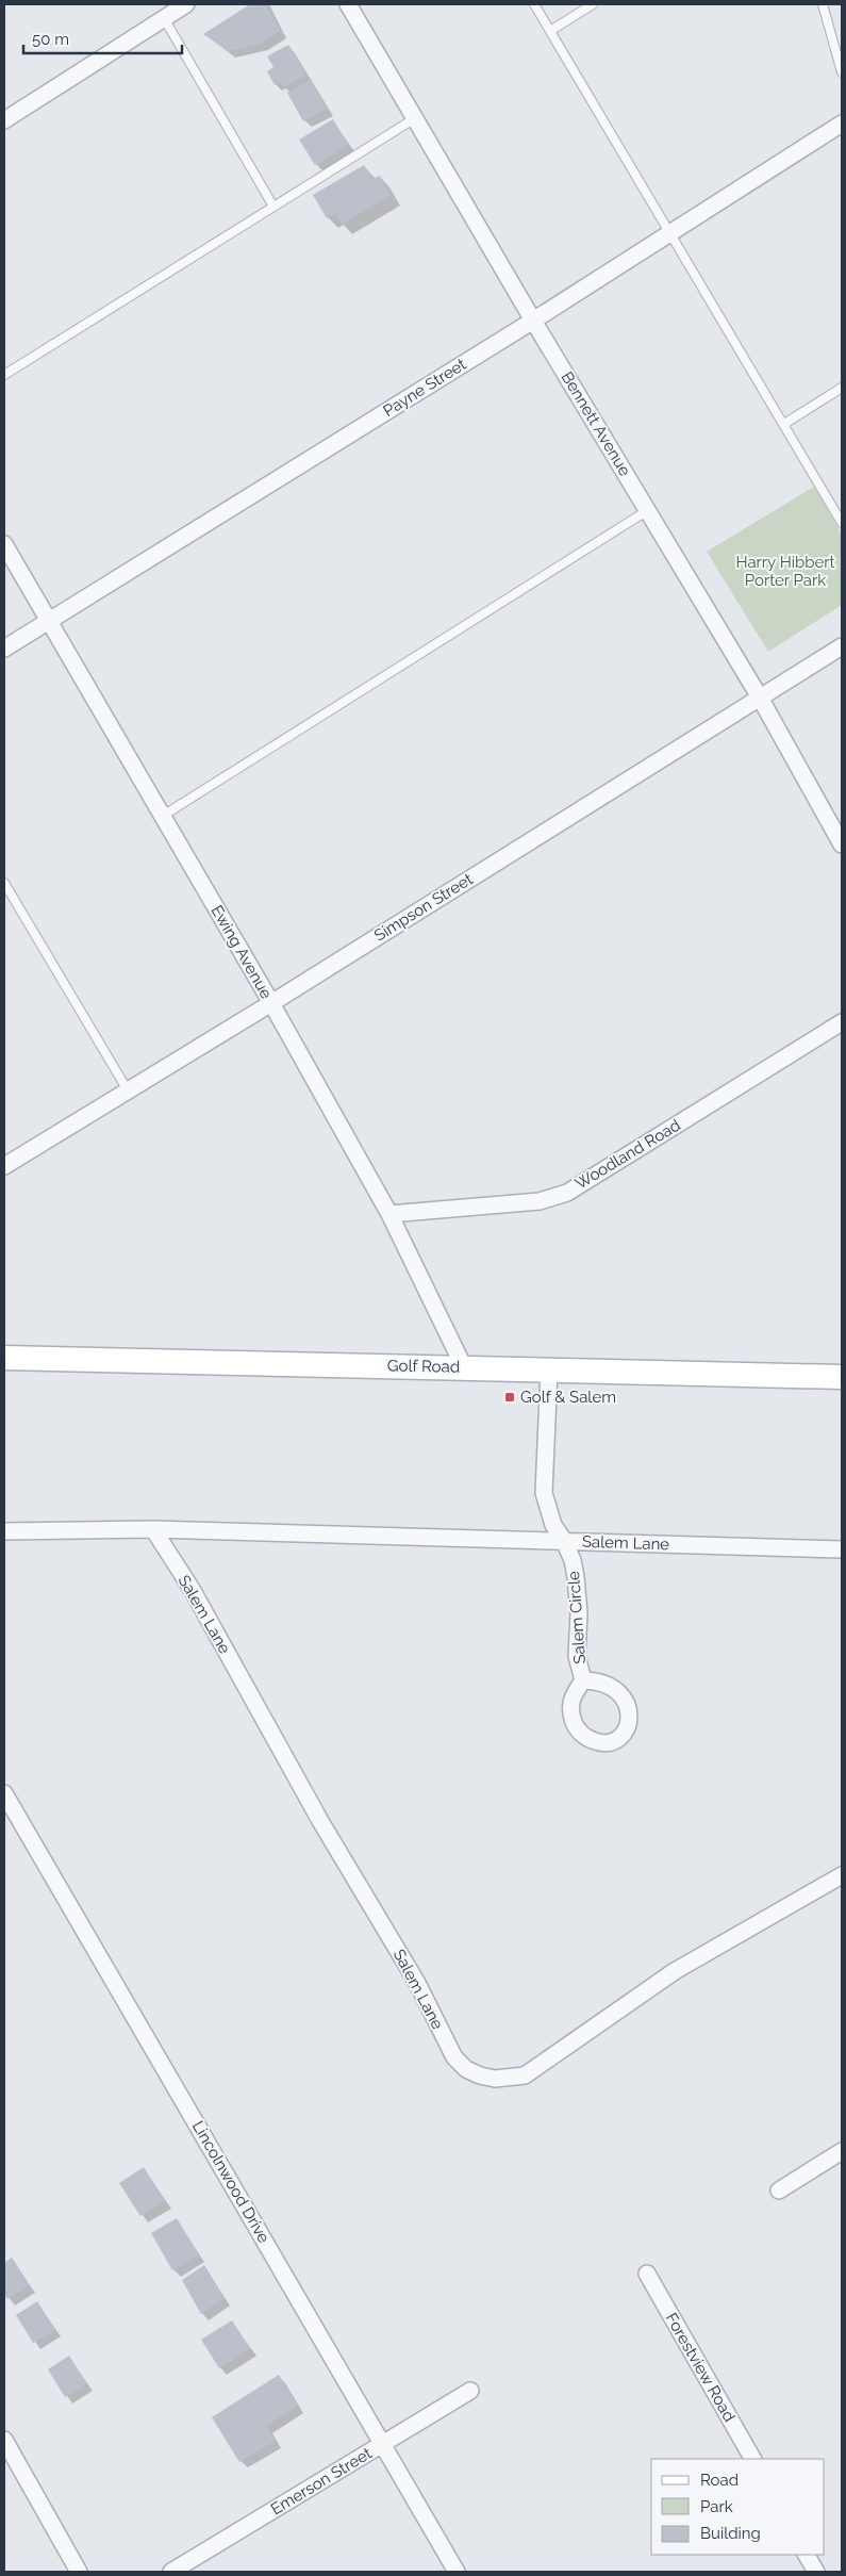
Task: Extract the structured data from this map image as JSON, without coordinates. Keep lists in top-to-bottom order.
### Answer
{
  "streets": {
    "main road": ["Golf Road"],
    "street": [
      "Payne Street",
      "Bennett Avenue",
      "Simpson Street",
      "Ewing Avenue",
      "Woodland Road",
      "Salem Lane",
      "Salem Circle",
      "Lincolnwood Drive",
      "Forestview Road",
      "Emerson Street"
    ]
  },
  "crossings": [
    ["Payne Street", "Bennett Avenue"],
    ["Payne Street", "Ewing Avenue"],
    ["Bennett Avenue", "Simpson Street"],
    ["Simpson Street", "Ewing Avenue"],
    ["Ewing Avenue", "Woodland Road"],
    ["Ewing Avenue", "Golf Road"],
    ["Golf Road", "Salem Circle"],
    ["Salem Lane", "Salem Circle"],
    ["Lincolnwood Drive", "Emerson Street"]
  ],
  "parks": ["Harry Hibbert Porter Park"],
  "places": {
    "transit": ["Golf & Salem"]
  },
  "legend": ["Road", "Park", "Building"],
  "scale_bar": "50 m"
}
